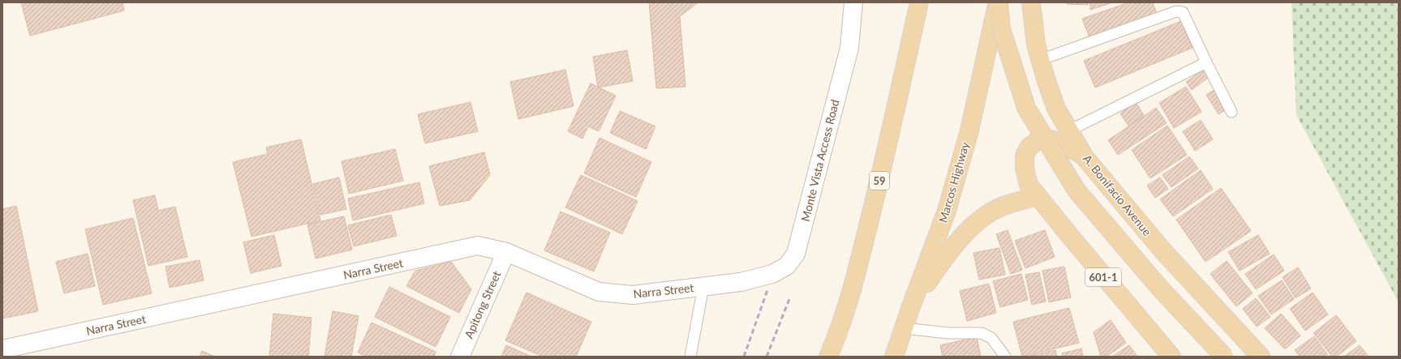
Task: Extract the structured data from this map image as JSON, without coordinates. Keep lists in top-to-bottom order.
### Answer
{
  "streets": {
    "main road": [
      "59",
      "Marcos Highway",
      "A. Bonifacio Avenue",
      "601-1"
    ],
    "street": ["Monte Vista Access Road", "Narra Street", "Apitong Street"]
  },
  "crossings": [
    ["Monte Vista Access Road", "Narra Street"],
    ["Narra Street", "Apitong Street"]
  ]
}
